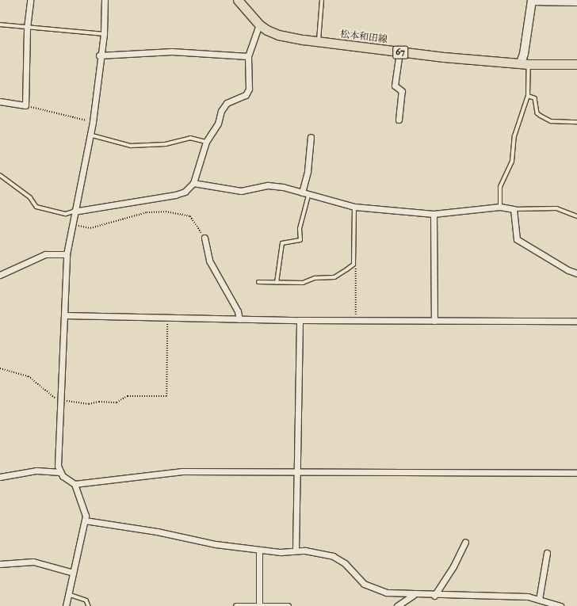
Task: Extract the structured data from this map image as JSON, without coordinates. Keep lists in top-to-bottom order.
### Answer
{
  "streets": {
    "main road": ["松本和田線", "67"]
  }
}
